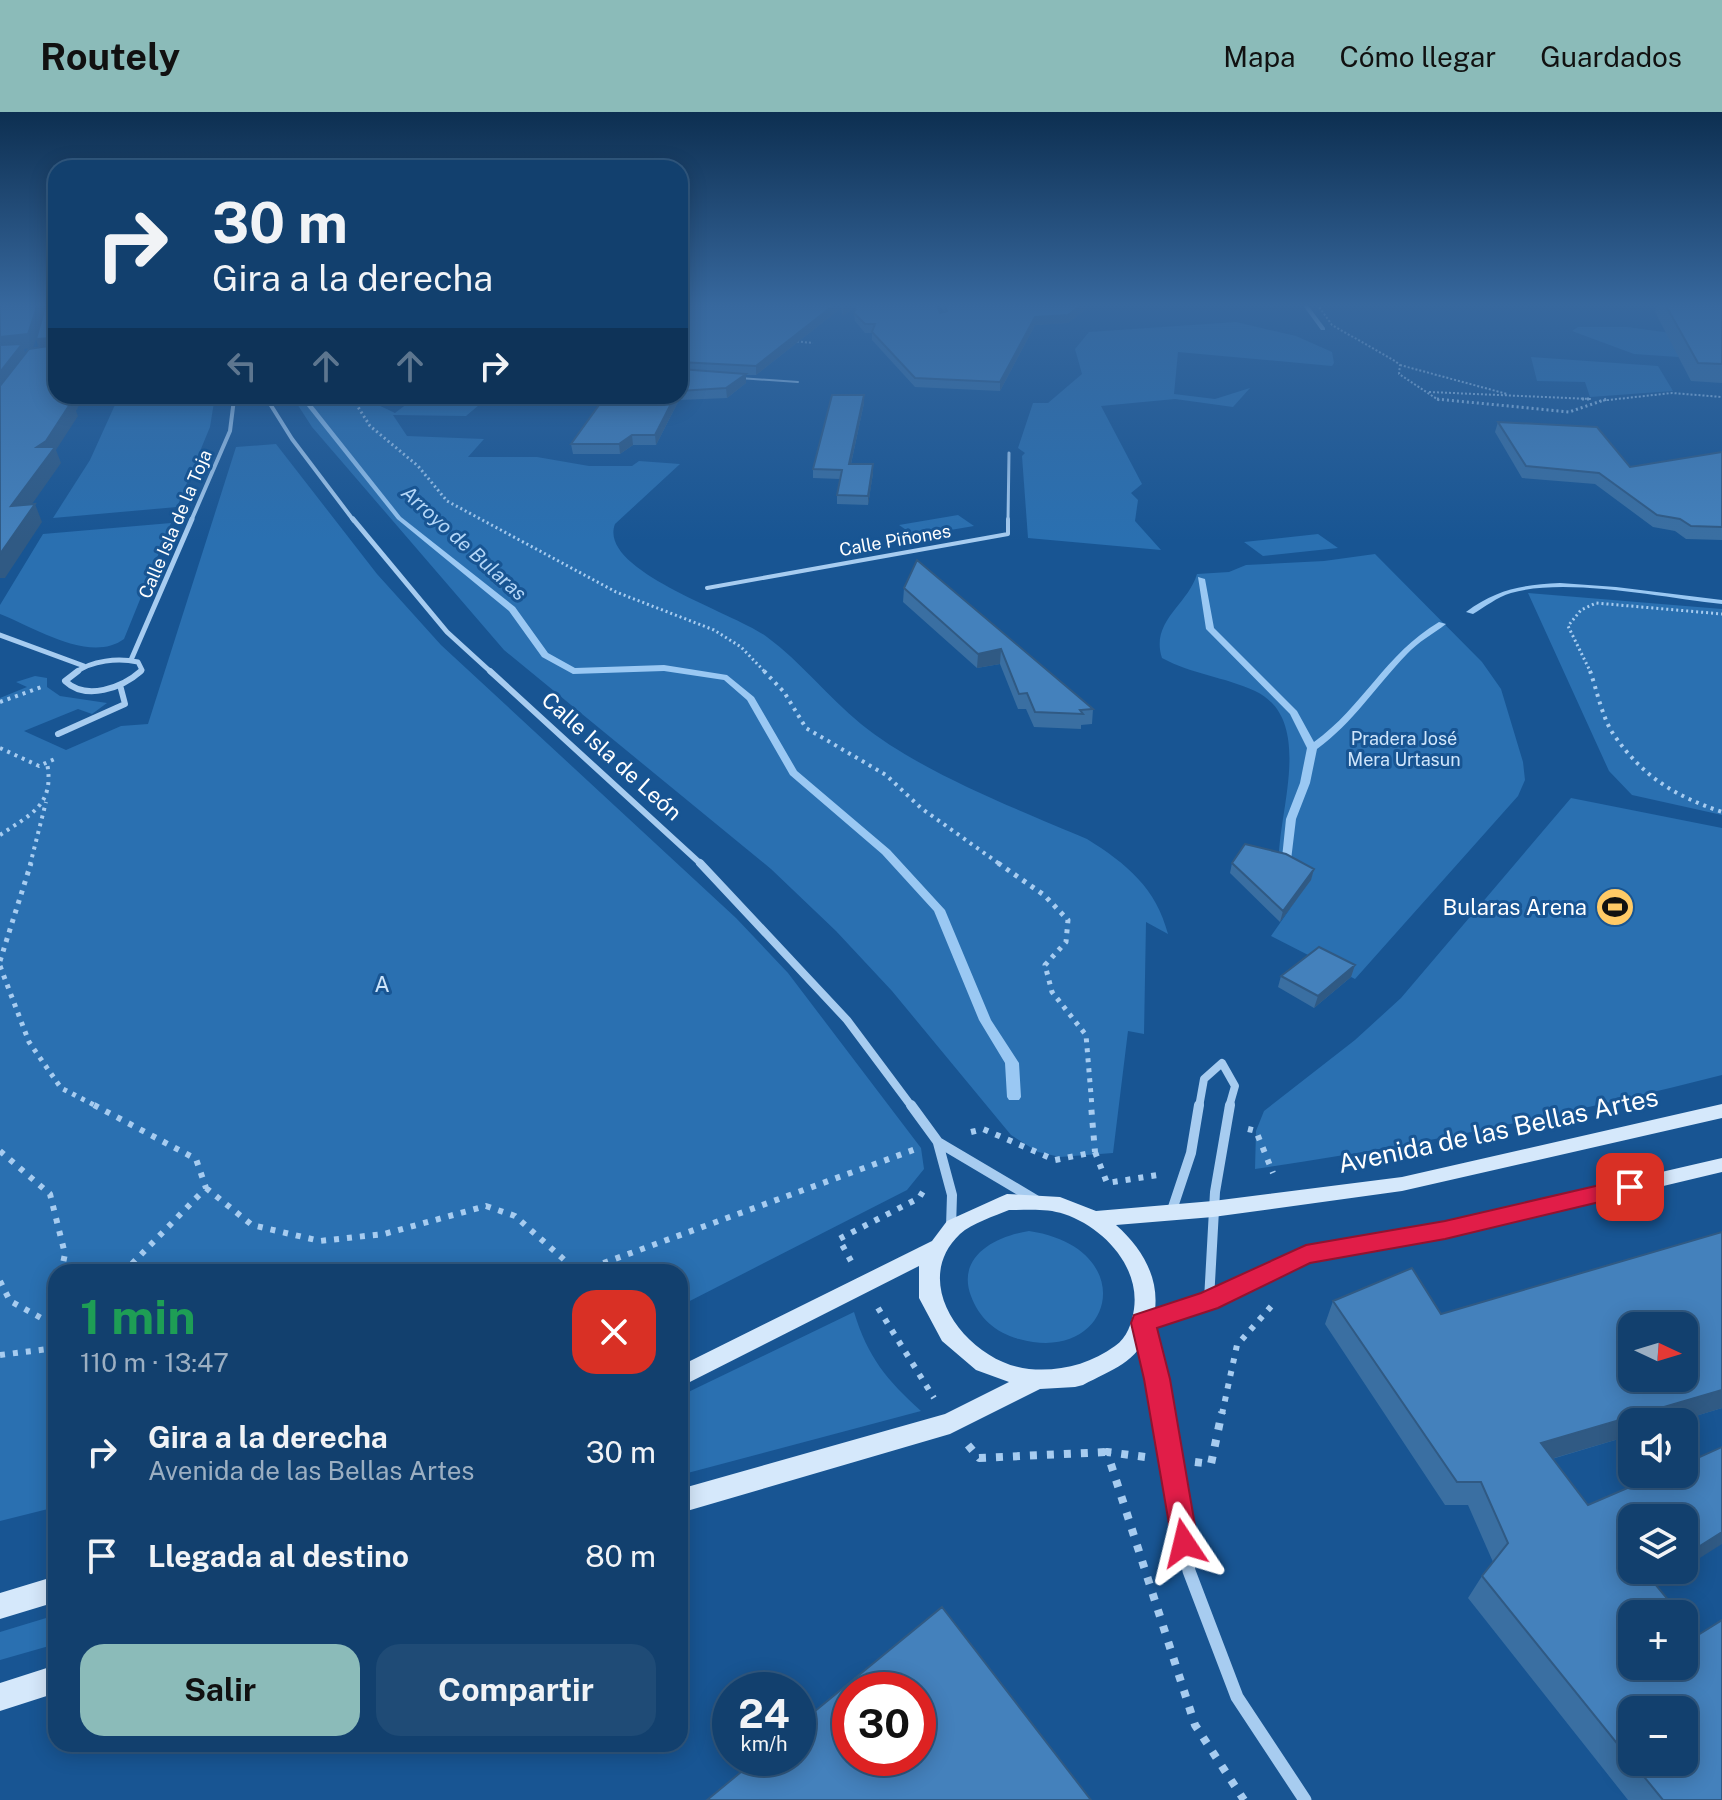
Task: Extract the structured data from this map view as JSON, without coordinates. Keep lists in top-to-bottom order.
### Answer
{
  "streets": {
    "street": ["Calle Isla de la Toja", "Calle Isla de León", "Avenida de las Bellas Artes"],
    "lane": ["Calle Piñones"]
  },
  "crossings": [
    ["Calle Isla de León", "Avenida de las Bellas Artes"]
  ],
  "water": ["Arroyo de Bularas"],
  "parks": ["Pradera José Mera Urtasun", "A"],
  "places": {
    "sports": ["Bularas Arena"]
  },
  "north": "right",
  "page": {
    "header": "Routely",
    "nav": ["Mapa", "Cómo llegar", "Guardados"],
    "turn": ["30 m", "Gira a la derecha"],
    "heading": ["1 min", "110 m · 13:47"],
    "map_buttons": ["+", "−"],
    "list": [
      {
        "name": "Gira a la derecha",
        "note": "Avenida de las Bellas Artes",
        "value": "30 m"
      },
      {
        "name": "Llegada al destino",
        "value": "80 m"
      }
    ],
    "buttons": ["Salir", "Compartir"],
    "speed": "24 km/h",
    "limit": "30"
  }
}
